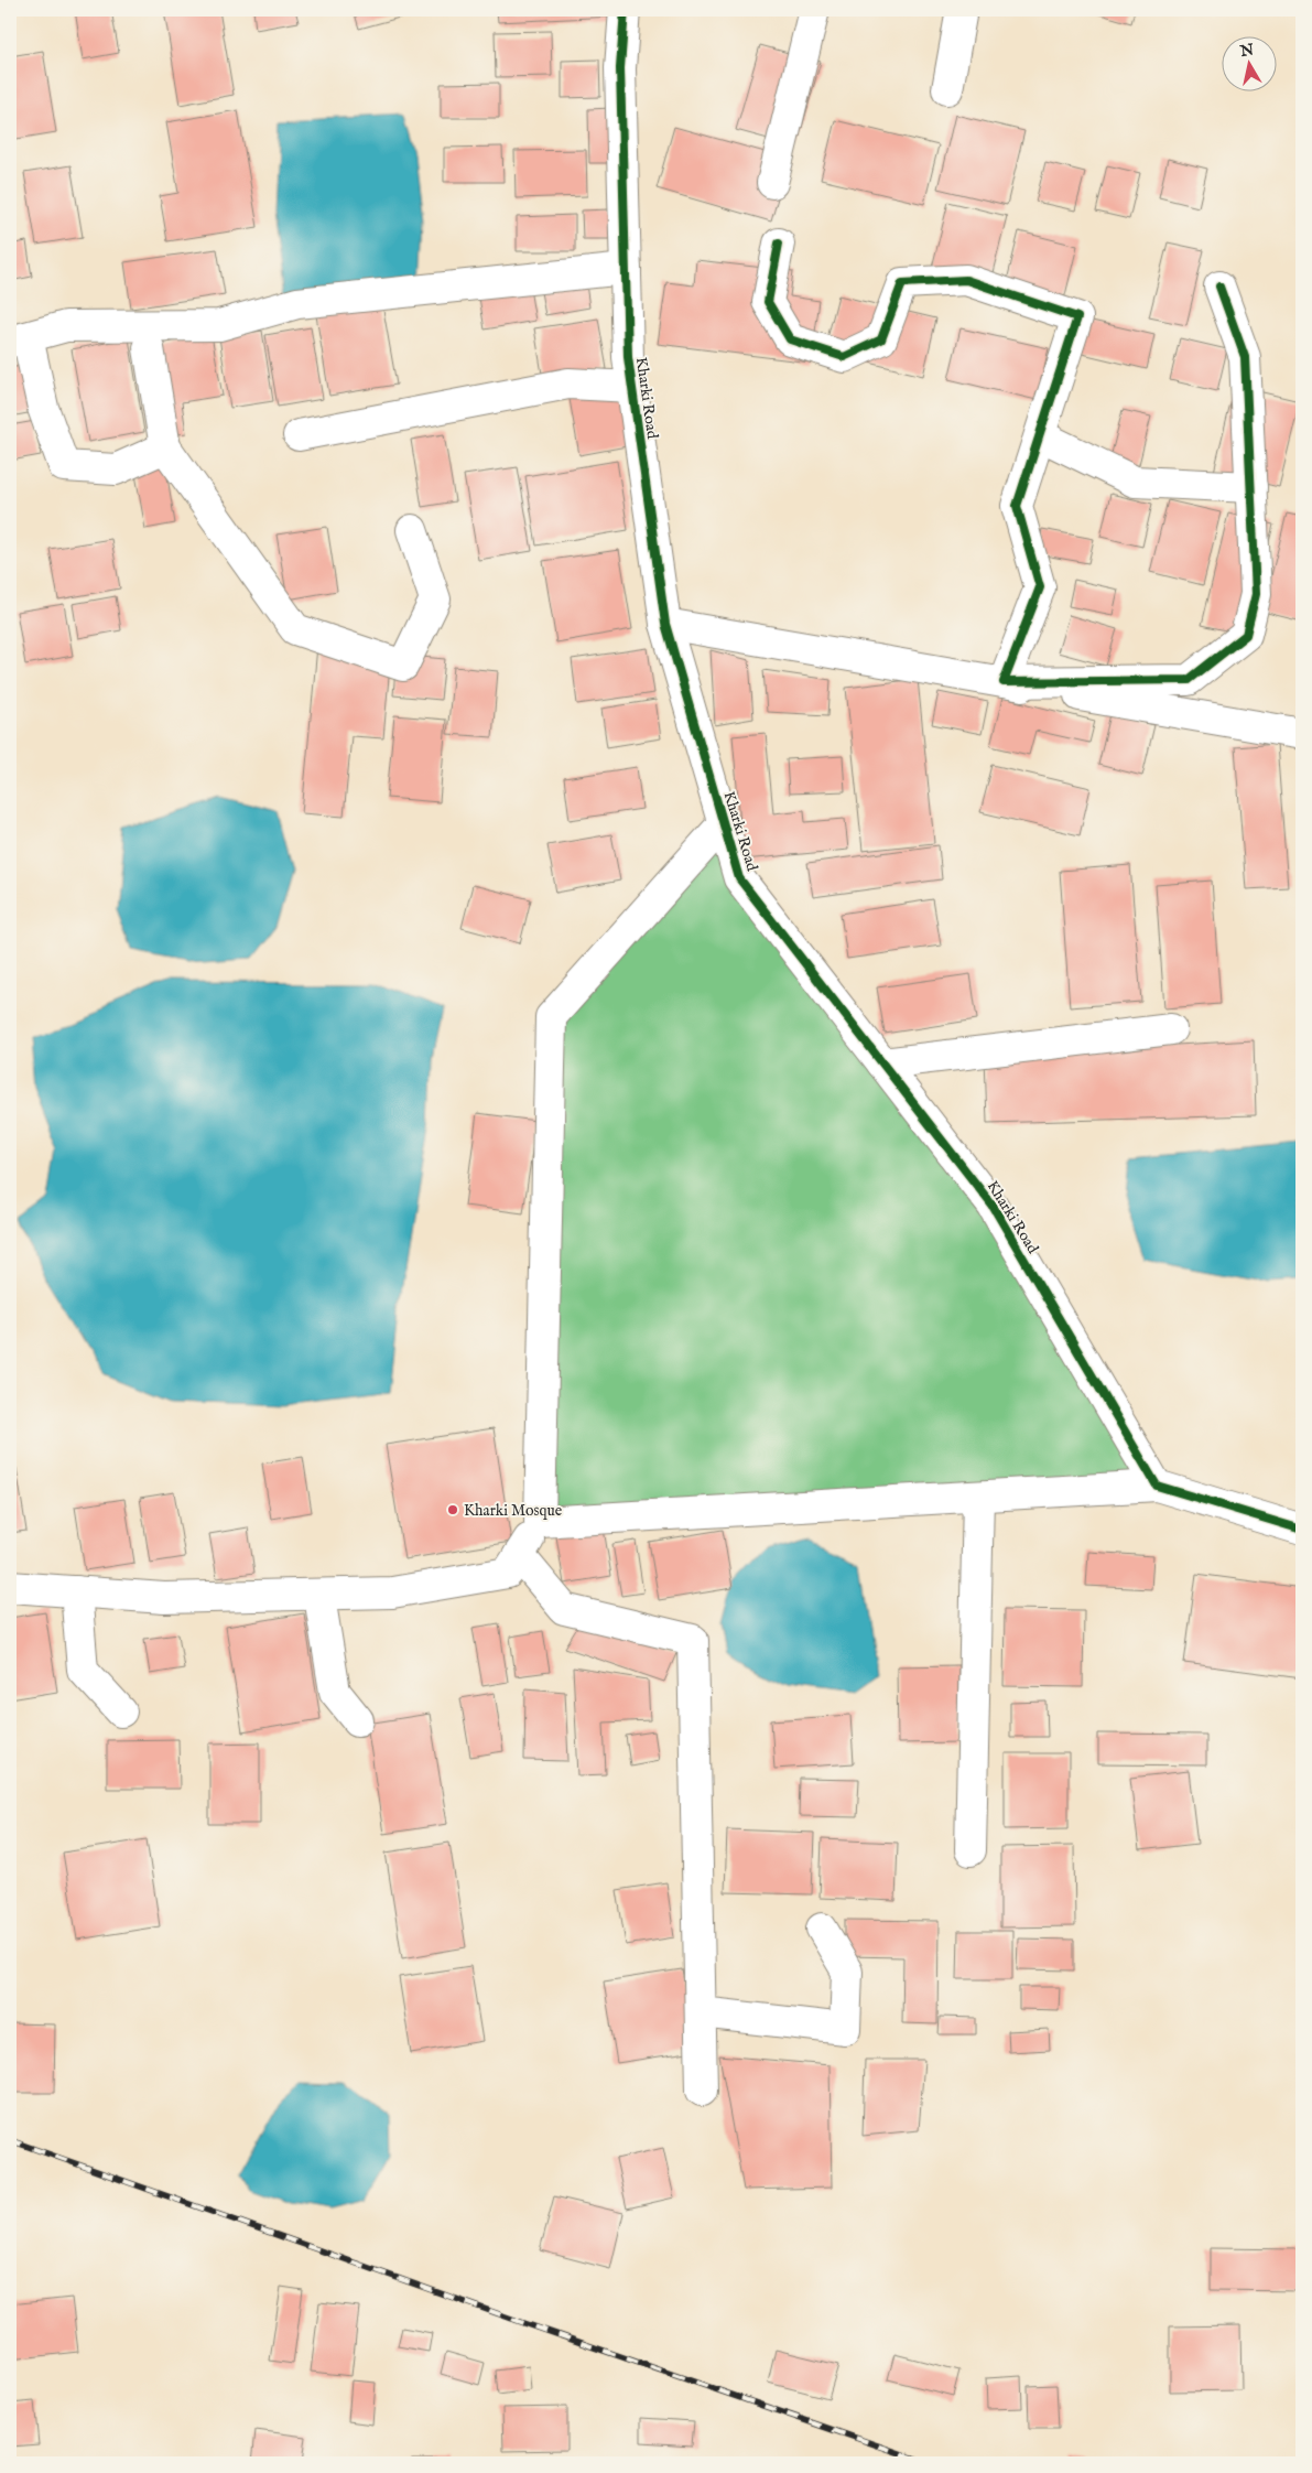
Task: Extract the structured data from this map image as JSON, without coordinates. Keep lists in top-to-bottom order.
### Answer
{
  "streets": {
    "street": ["Kharki Road"]
  },
  "places": ["Kharki Mosque"],
  "north": "top"
}
